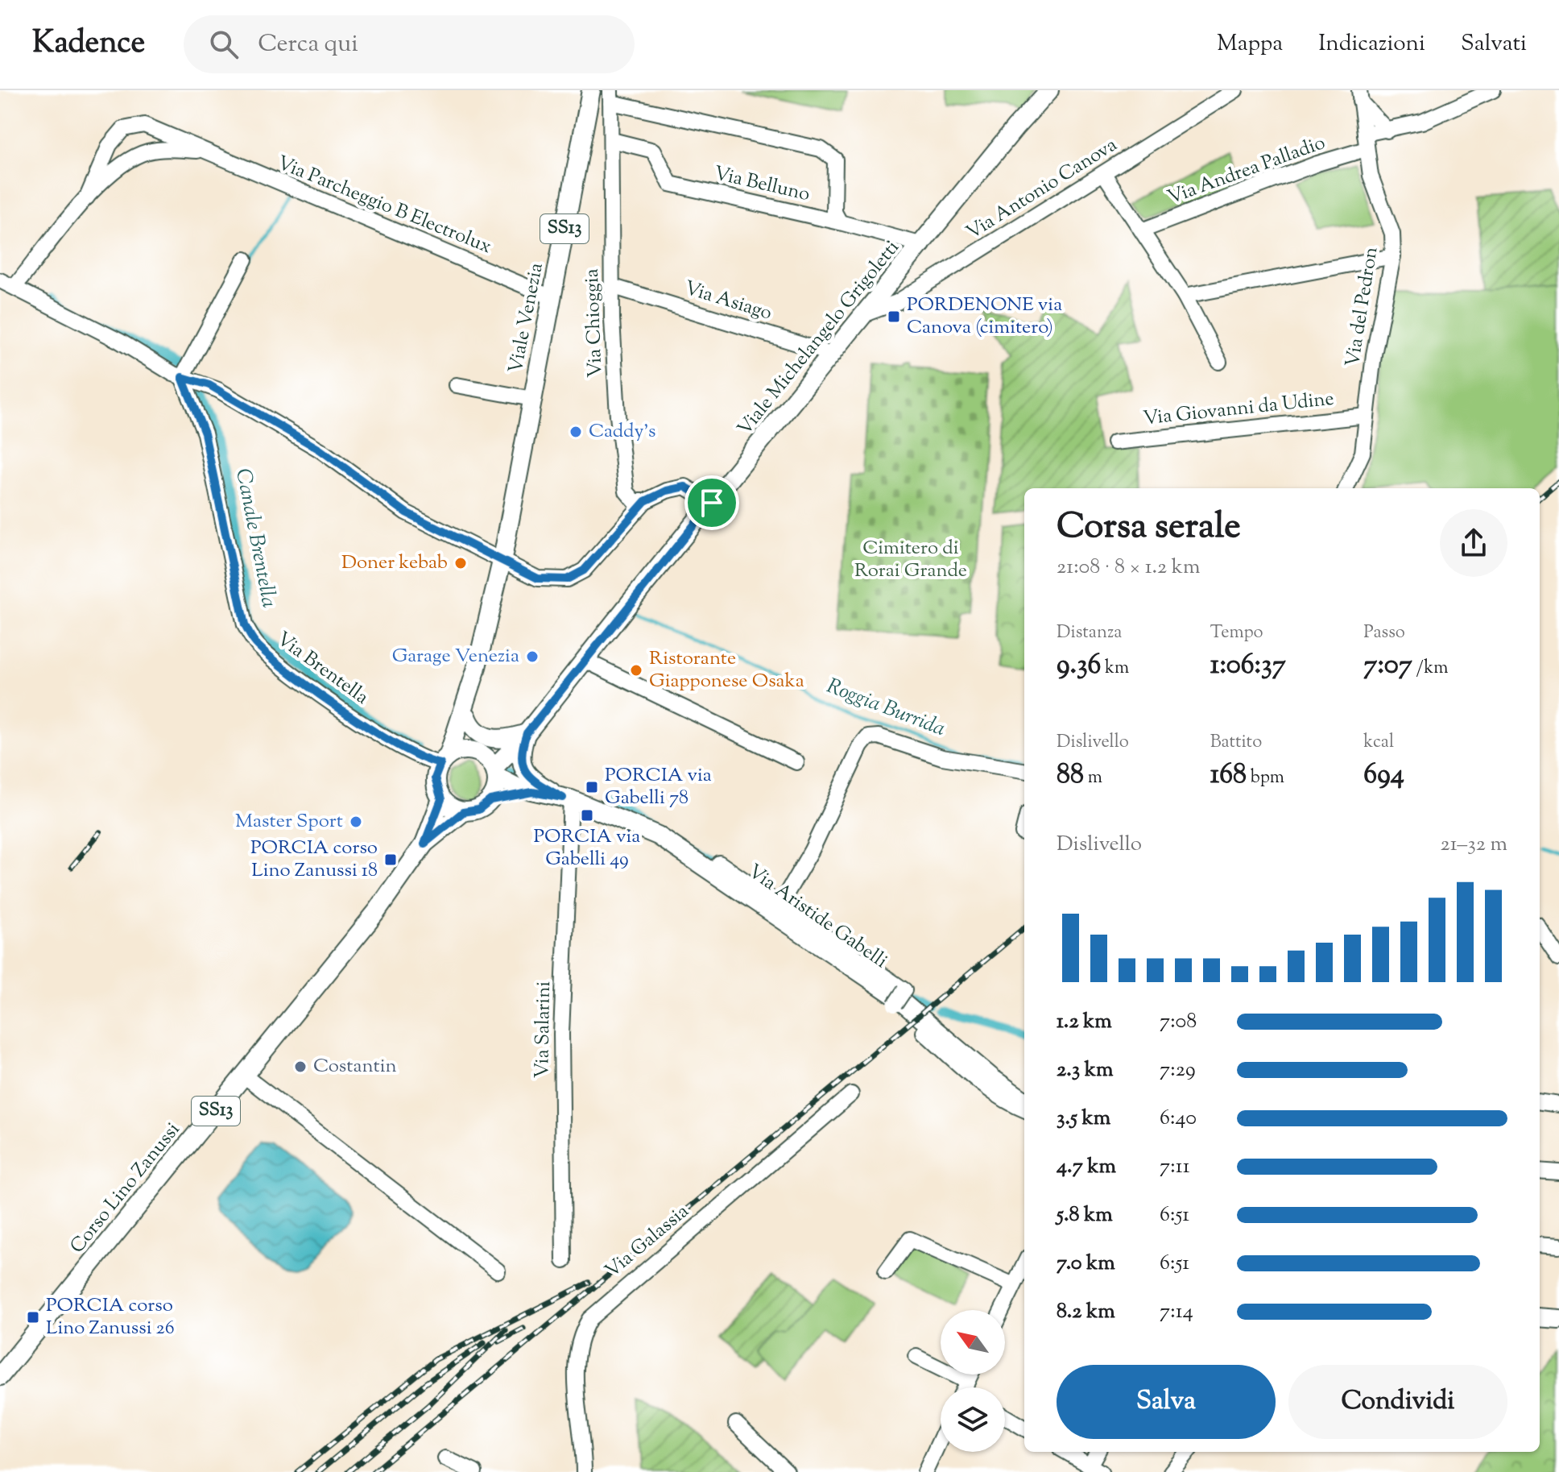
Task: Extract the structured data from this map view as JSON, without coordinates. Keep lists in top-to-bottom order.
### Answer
{
  "streets": {
    "main road": [
      "SS13",
      "Viale Venezia",
      "Viale Michelangelo Grigoletti",
      "Via Aristide Gabelli",
      "Corso Lino Zanussi"
    ],
    "street": [
      "Via Andrea Palladio",
      "Via Belluno",
      "Via Antonio Canova",
      "Via Parcheggio B Electrolux",
      "Via Asiago",
      "Via del Pedron",
      "Via Chioggia",
      "Via Giovanni da Udine",
      "Via Brentella",
      "Via Salarini",
      "Via Galassia"
    ]
  },
  "crossings": [
    ["Via Andrea Palladio", "Via del Pedron"],
    ["Via Belluno", "Via Chioggia"],
    ["Via Belluno", "Viale Michelangelo Grigoletti"],
    ["Via Antonio Canova", "Viale Michelangelo Grigoletti"],
    ["Via Parcheggio B Electrolux", "Viale Venezia"],
    ["SS13", "Viale Venezia"],
    ["Via Asiago", "Via Chioggia"],
    ["Via Asiago", "Viale Michelangelo Grigoletti"],
    ["Via del Pedron", "Via Giovanni da Udine"],
    ["Via Brentella", "Via Aristide Gabelli"],
    ["Via Brentella", "Corso Lino Zanussi"],
    ["Via Aristide Gabelli", "Via Salarini"],
    ["Via Aristide Gabelli", "Corso Lino Zanussi"]
  ],
  "water": ["Canale Brentella", "Roggia Burrida"],
  "parks": ["Cimitero di Rorai Grande"],
  "places": {
    "transit": [
      "PORDENONE via Canova (cimitero)",
      "PORCIA via Gabelli 78",
      "PORCIA via Gabelli 49",
      "PORCIA corso Lino Zanussi 18",
      "PORCIA corso Lino Zanussi 26"
    ],
    "other": [
      "Caddy's",
      "Doner kebab",
      "Garage Venezia",
      "Ristorante Giapponese Osaka",
      "Master Sport",
      "Costantin"
    ]
  },
  "north": "top left",
  "page": {
    "header": "Kadence",
    "search": "Cerca qui",
    "nav": ["Mappa", "Indicazioni", "Salvati"],
    "heading": ["Corsa serale", "21:08 · 8 × 1.2 km"],
    "stats": [
      ["Distanza", "9.36 km"],
      ["Tempo", "1:06:37"],
      ["Passo", "7:07 /km"],
      ["Dislivello", "88 m"],
      ["Battito", "168 bpm"],
      ["kcal", "694"]
    ],
    "chart": ["Dislivello", "21–32 m"],
    "list": [
      {
        "name": "1.2 km",
        "note": "7:08"
      },
      {
        "name": "2.3 km",
        "note": "7:29"
      },
      {
        "name": "3.5 km",
        "note": "6:40"
      },
      {
        "name": "4.7 km",
        "note": "7:11"
      },
      {
        "name": "5.8 km",
        "note": "6:51"
      },
      {
        "name": "7.0 km",
        "note": "6:51"
      },
      {
        "name": "8.2 km",
        "note": "7:14"
      }
    ],
    "buttons": ["Salva", "Condividi"]
  }
}
